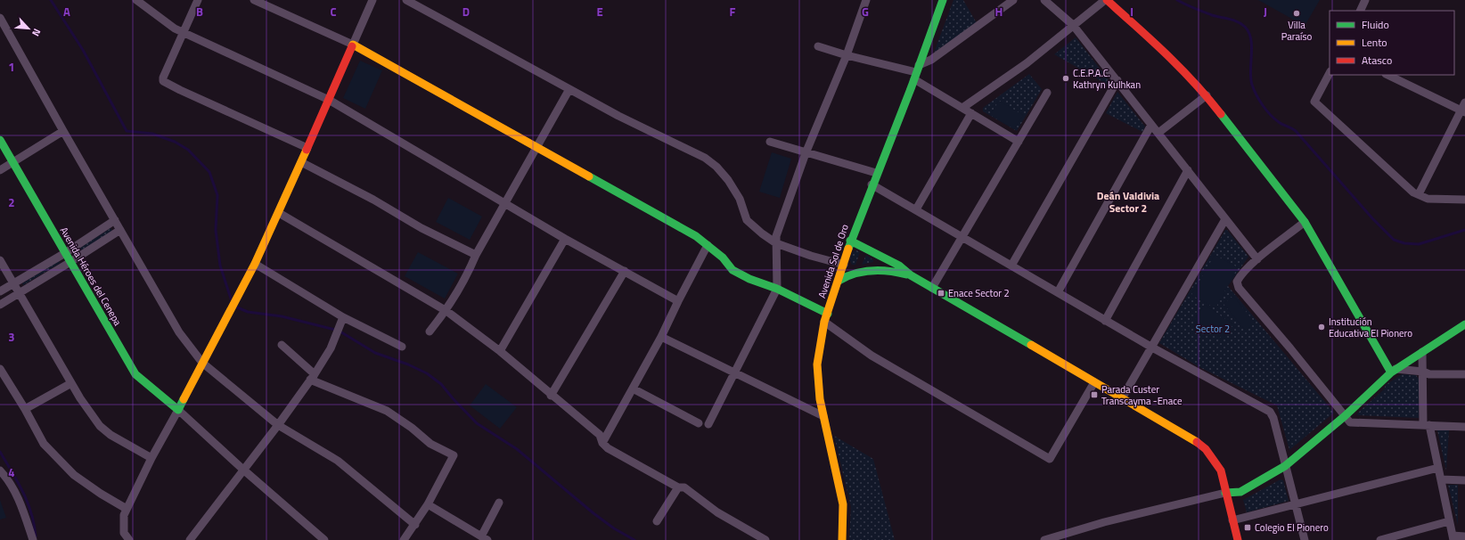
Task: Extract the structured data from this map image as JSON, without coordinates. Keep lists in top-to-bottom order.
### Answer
{
  "streets": {
    "street": ["Avenida Sol de Oro", "Avenida Héroes del Cenepa"]
  },
  "districts": ["Deán Valdivia Sector 2"],
  "parks": ["Sector 2"],
  "places": {
    "other": ["Villa Paraíso", "C.E.P.A.C. Kathryn Kulhkan", "Institución Educativa El Pionero"],
    "transit": ["Enace Sector 2", "Parada Custer Transcayma -Enace", "Colegio El Pionero"]
  },
  "legend": ["Fluido", "Lento", "Atasco"],
  "north": "bottom right",
  "grid": {
    "columns": [
      "A",
      "B",
      "C",
      "D",
      "E",
      "F",
      "G",
      "H",
      "I",
      "J"
    ],
    "rows": [
      "1",
      "2",
      "3",
      "4"
    ]
  }
}
